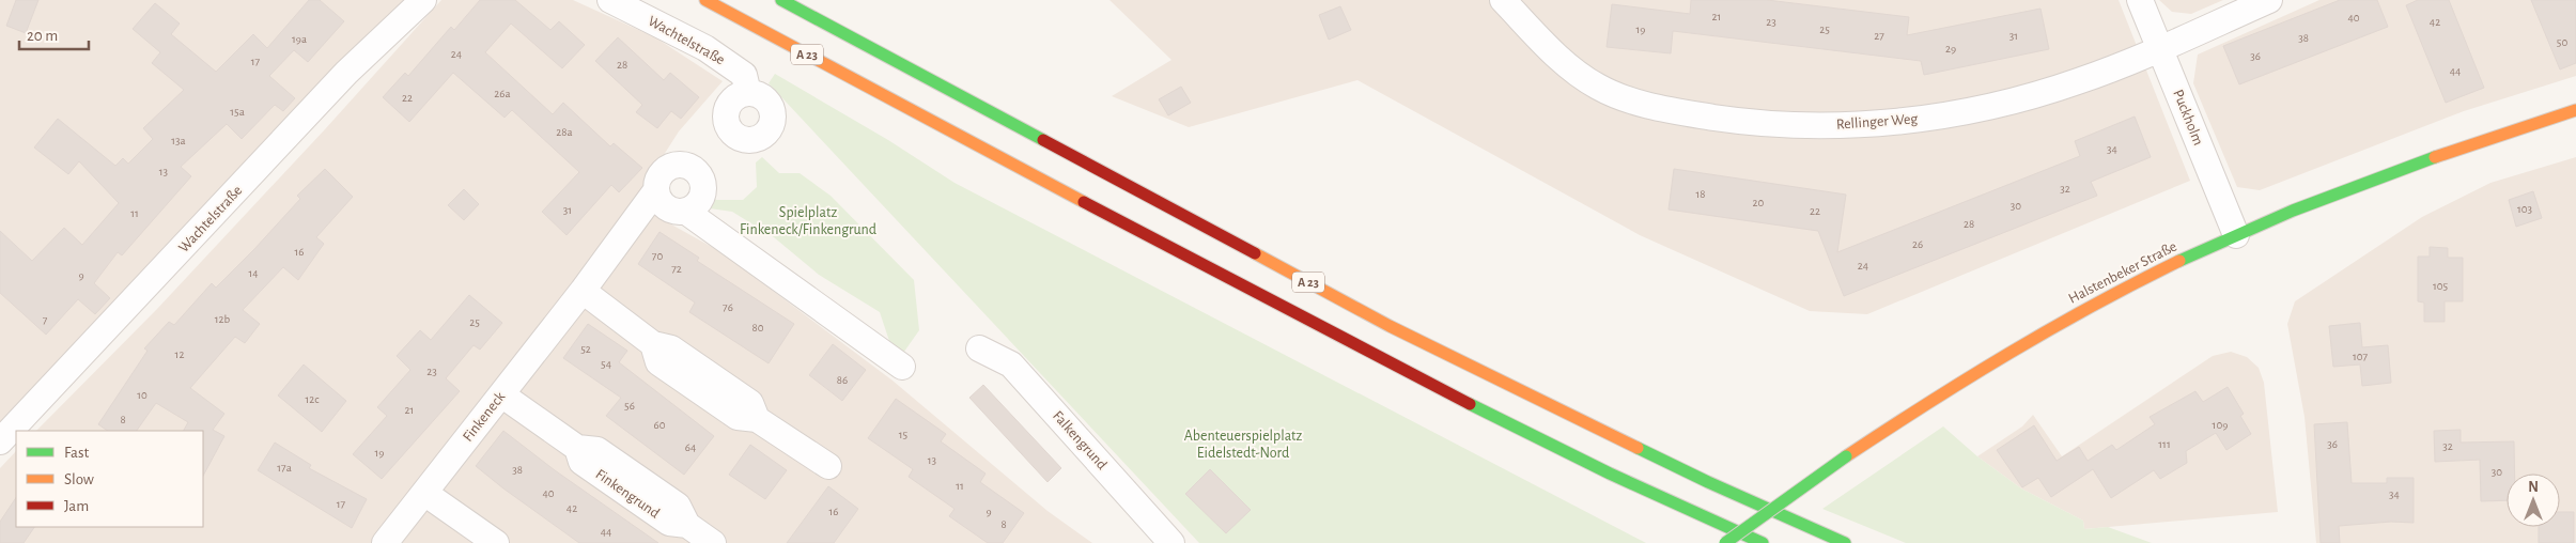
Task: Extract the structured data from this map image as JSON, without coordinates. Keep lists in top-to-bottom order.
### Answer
{
  "streets": {
    "main road": ["A 23", "Halstenbeker Straße"],
    "street": [
      "Wachtelstraße",
      "Puckholm",
      "Rellinger Weg",
      "Finkeneck",
      "Falkengrund",
      "Finkengrund"
    ]
  },
  "crossings": [
    ["Puckholm", "Rellinger Weg"],
    ["Puckholm", "Halstenbeker Straße"],
    ["Finkeneck", "Finkengrund"]
  ],
  "parks": ["Spielplatz Finkeneck/Finkengrund", "Abenteuerspielplatz Eidelstedt-Nord"],
  "house_numbers": [
    "21",
    "40",
    "23",
    "42",
    "19",
    "25",
    "27",
    "31",
    "38",
    "19a",
    "50",
    "29",
    "24",
    "36",
    "17",
    "28",
    "44",
    "26a",
    "22",
    "15a",
    "28a",
    "13a",
    "34",
    "13",
    "32",
    "18",
    "20",
    "30",
    "103",
    "31",
    "22",
    "11",
    "28",
    "26",
    "16",
    "70",
    "24",
    "72",
    "14",
    "9",
    "105",
    "76",
    "12b",
    "7",
    "25",
    "80",
    "52",
    "12",
    "107",
    "54",
    "23",
    "86",
    "10",
    "12c",
    "56",
    "21",
    "8",
    "60",
    "109",
    "15",
    "111",
    "36",
    "32",
    "64",
    "19",
    "13",
    "17a",
    "38",
    "30",
    "11",
    "40",
    "34",
    "17",
    "42",
    "16",
    "9",
    "8",
    "44"
  ],
  "legend": ["Fast", "Slow", "Jam"],
  "scale_bar": "20 m",
  "north": "top"
}
